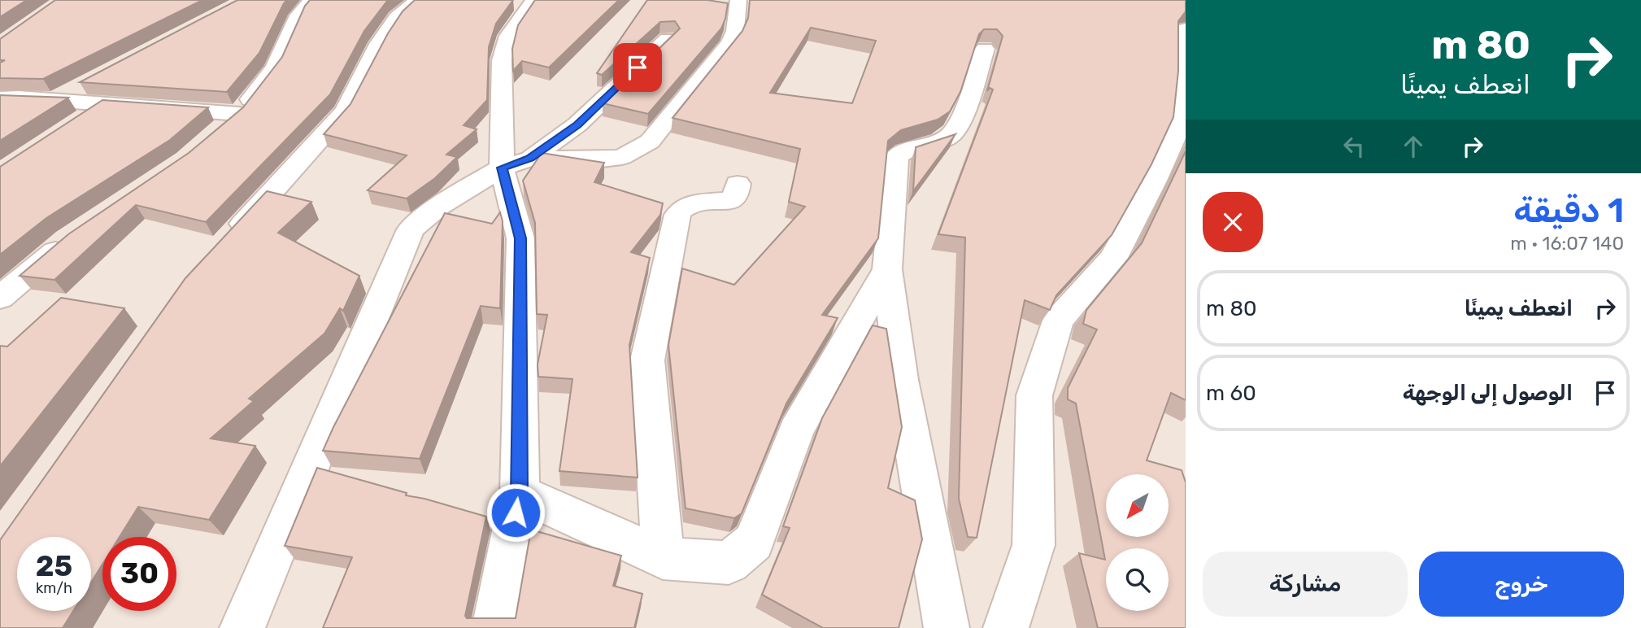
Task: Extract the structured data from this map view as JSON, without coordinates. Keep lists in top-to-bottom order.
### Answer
{
  "north": "bottom left",
  "page": {
    "turn": ["80 m", "انعطف يمينًا"],
    "heading": ["1 دقيقة", "140 m · 16:07"],
    "list": [
      {
        "name": "انعطف يمينًا",
        "value": "80 m"
      },
      {
        "name": "الوصول إلى الوجهة",
        "value": "60 m"
      }
    ],
    "speed": "25 km/h",
    "limit": "30",
    "buttons": ["خروج", "مشاركة"]
  }
}
